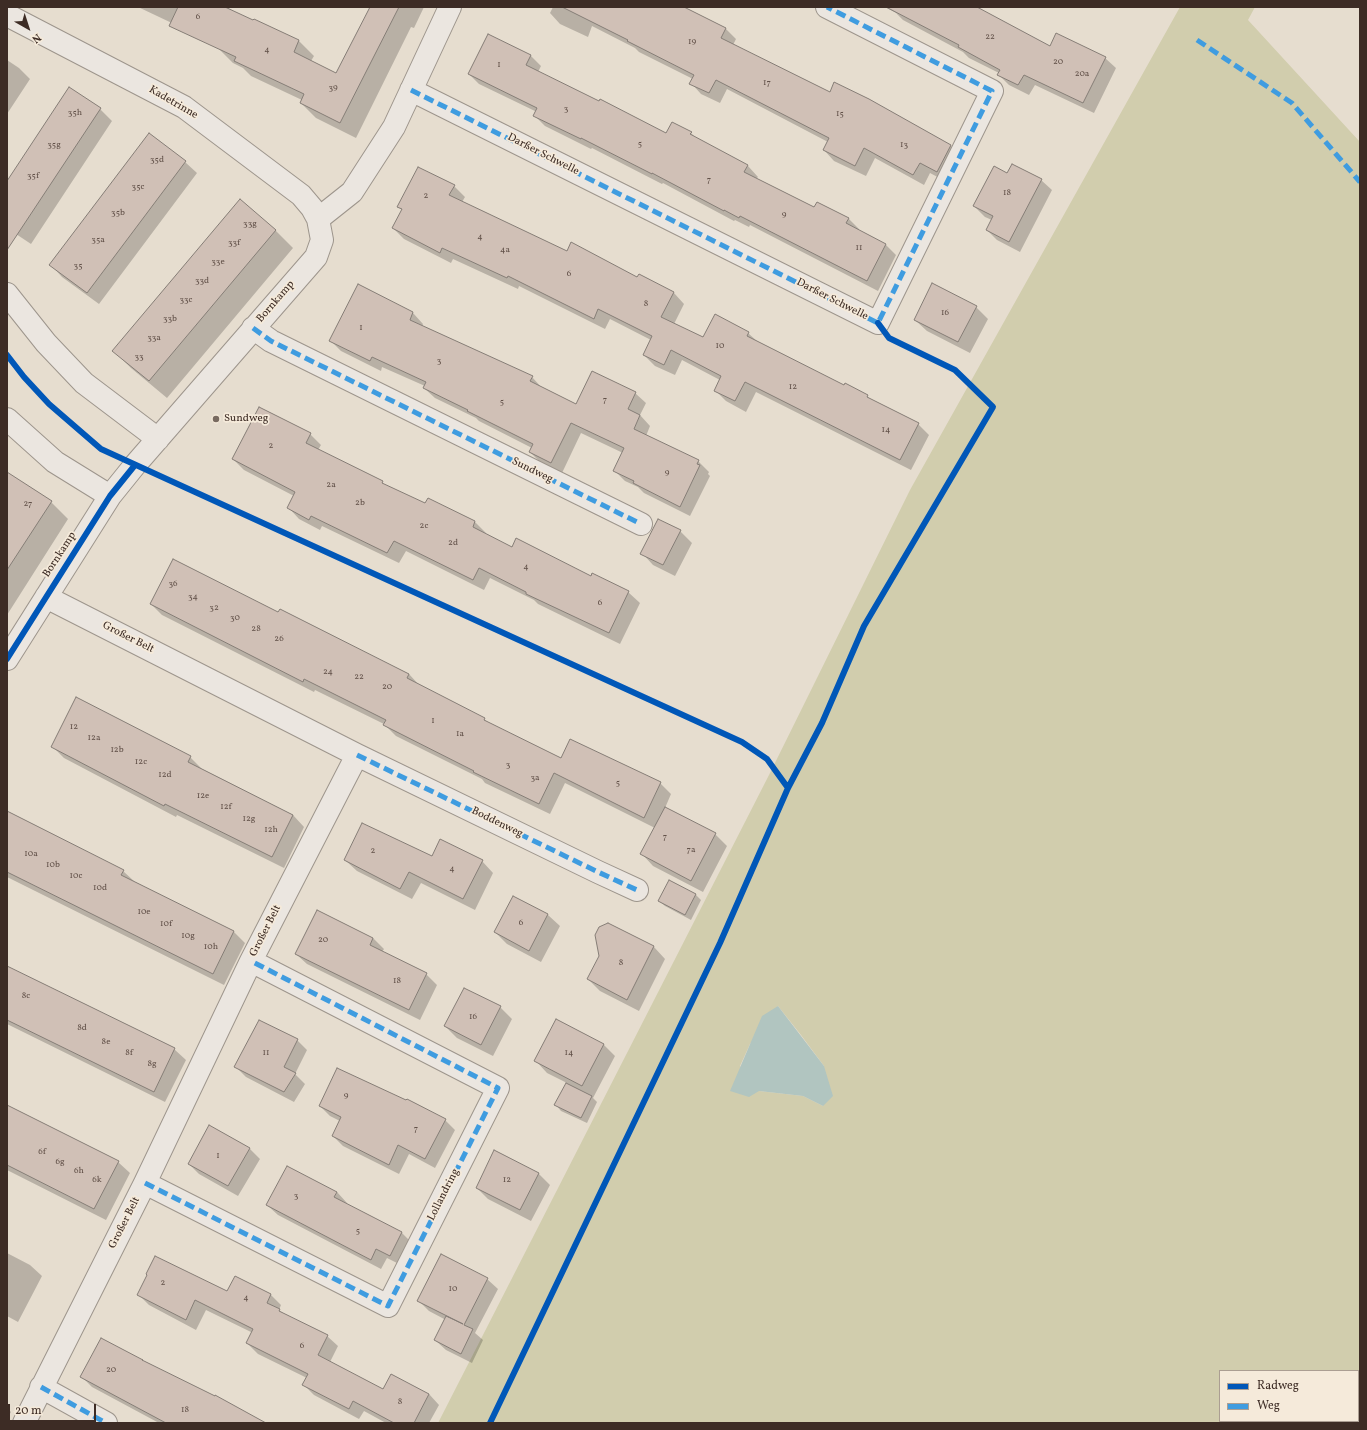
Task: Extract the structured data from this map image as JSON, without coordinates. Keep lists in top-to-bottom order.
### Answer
{
  "streets": {
    "street": [
      "Kadetrinne",
      "Darßer Schwelle",
      "Bornkamp",
      "Sundweg",
      "Großer Belt",
      "Boddenweg",
      "Lollandring"
    ]
  },
  "crossings": [
    ["Kadetrinne", "Bornkamp"],
    ["Bornkamp", "Sundweg"],
    ["Bornkamp", "Großer Belt"],
    ["Großer Belt", "Boddenweg"],
    ["Großer Belt", "Lollandring"]
  ],
  "places": ["Sundweg"],
  "house_numbers": [
    "6",
    "22",
    "19",
    "4",
    "20",
    "1",
    "20a",
    "17",
    "39",
    "3",
    "35h",
    "15",
    "5",
    "35g",
    "13",
    "35d",
    "35f",
    "7",
    "35c",
    "18",
    "2",
    "35b",
    "9",
    "33g",
    "4",
    "35a",
    "33f",
    "11",
    "4a",
    "33e",
    "35",
    "6",
    "33d",
    "33c",
    "8",
    "16",
    "33b",
    "1",
    "33a",
    "10",
    "33",
    "3",
    "12",
    "7",
    "5",
    "14",
    "2",
    "9",
    "2a",
    "2b",
    "27",
    "2c",
    "2d",
    "4",
    "36",
    "34",
    "6",
    "32",
    "30",
    "28",
    "26",
    "24",
    "22",
    "20",
    "1",
    "12",
    "1a",
    "12a",
    "12b",
    "12c",
    "3",
    "12d",
    "3a",
    "5",
    "12e",
    "12f",
    "12g",
    "12h",
    "7",
    "7a",
    "2",
    "10a",
    "10b",
    "4",
    "10c",
    "10d",
    "10e",
    "6",
    "10f",
    "10g",
    "20",
    "10h",
    "8",
    "18",
    "8c",
    "16",
    "8d",
    "8e",
    "8f",
    "11",
    "14",
    "8g",
    "9",
    "7",
    "6f",
    "1",
    "6g",
    "6h",
    "6k",
    "12",
    "3",
    "5",
    "2",
    "10",
    "4",
    "6",
    "20",
    "8",
    "18"
  ],
  "legend": ["Radweg", "Weg"],
  "scale_bar": "20 m",
  "north": "bottom right"
}
